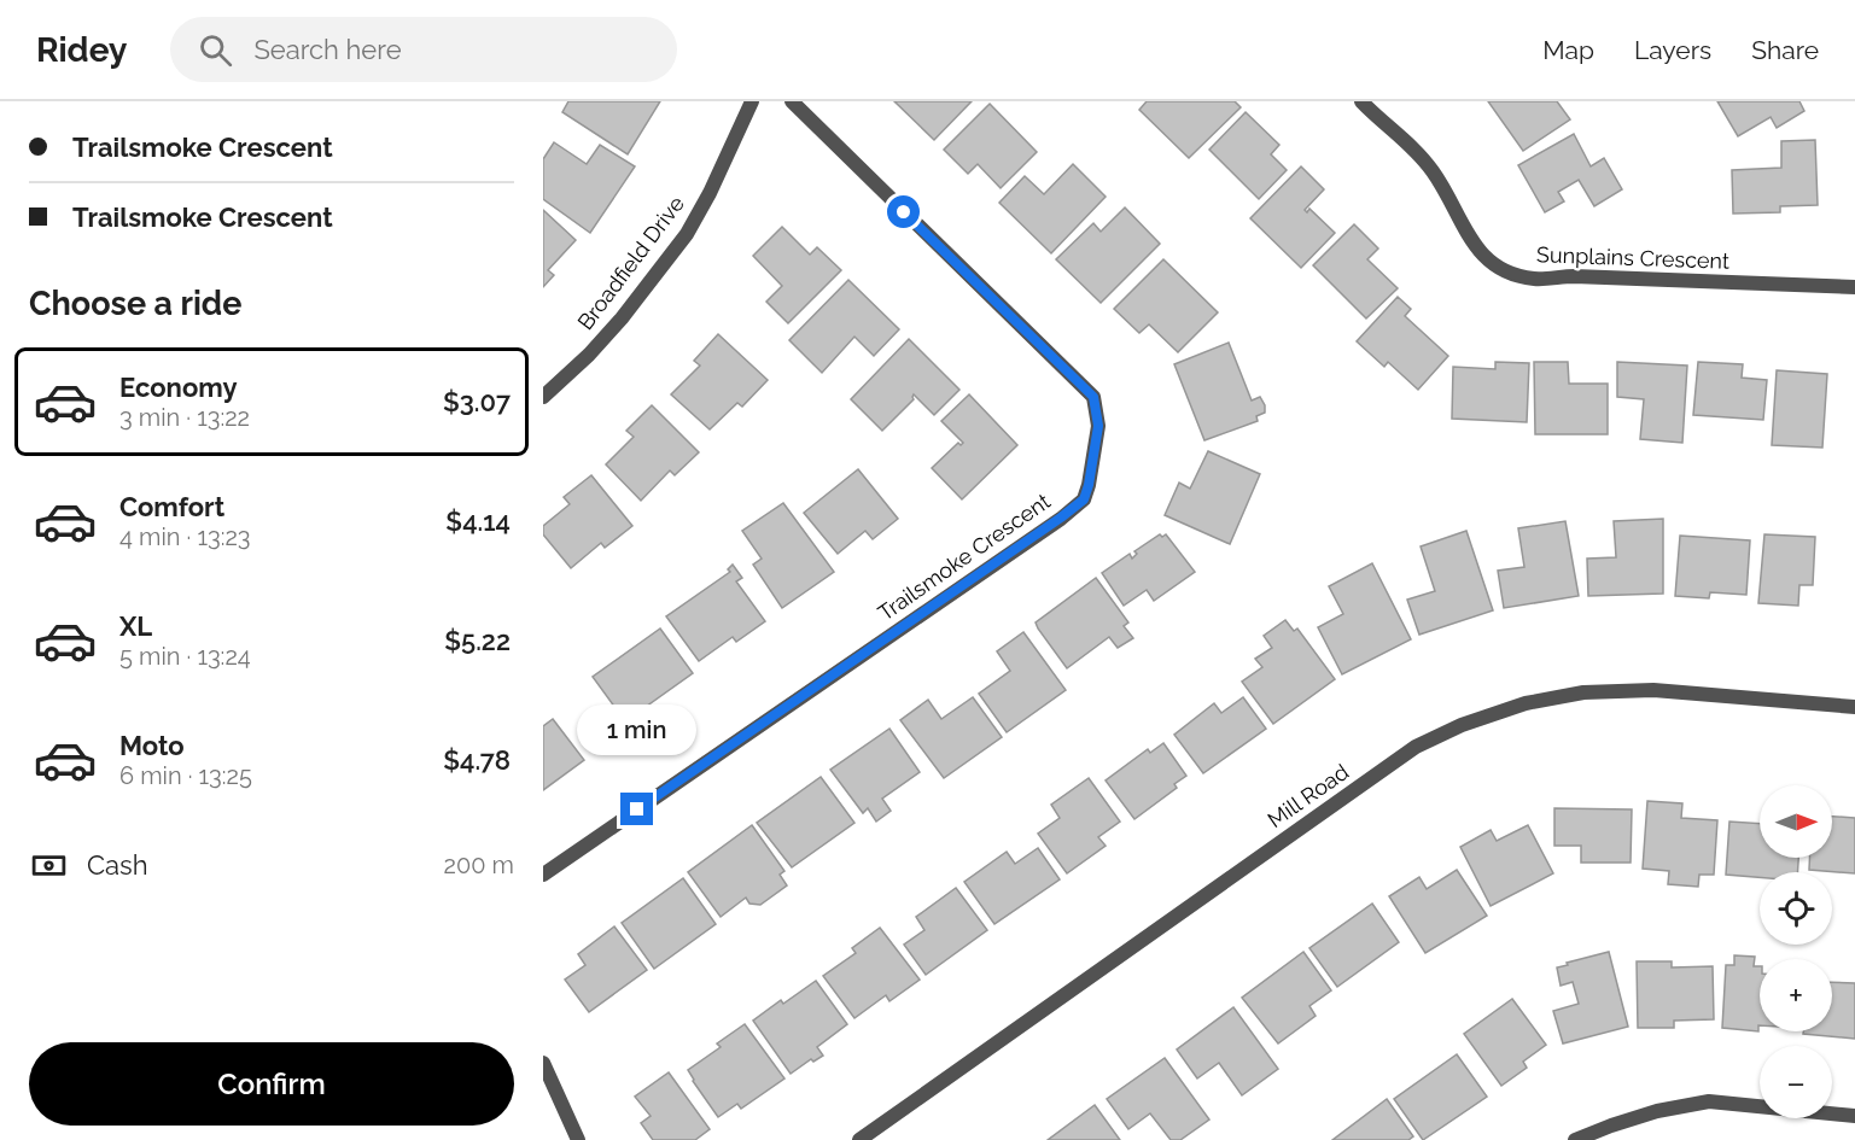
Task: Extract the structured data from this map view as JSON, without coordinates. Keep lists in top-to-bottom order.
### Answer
{
  "streets": {
    "street": [
      "Sunplains Crescent",
      "Broadfield Drive",
      "Trailsmoke Crescent",
      "Mill Road"
    ]
  },
  "north": "right",
  "page": {
    "header": "Ridey",
    "search": "Search here",
    "nav": ["Map", "Layers", "Share"],
    "banner": ["Trailsmoke Crescent", "Trailsmoke Crescent"],
    "heading": "Choose a ride",
    "list": [
      {
        "name": "Economy",
        "note": "3 min · 13:22",
        "value": "$3.07"
      },
      {
        "name": "Comfort",
        "note": "4 min · 13:23",
        "value": "$4.14"
      },
      {
        "name": "XL",
        "note": "5 min · 13:24",
        "value": "$5.22"
      },
      {
        "name": "Moto",
        "note": "6 min · 13:25",
        "value": "$4.78"
      }
    ],
    "bubble": "1 min",
    "map_buttons": ["+", "−"],
    "pay": ["Cash", "200 m"],
    "buttons": "Confirm"
  }
}
